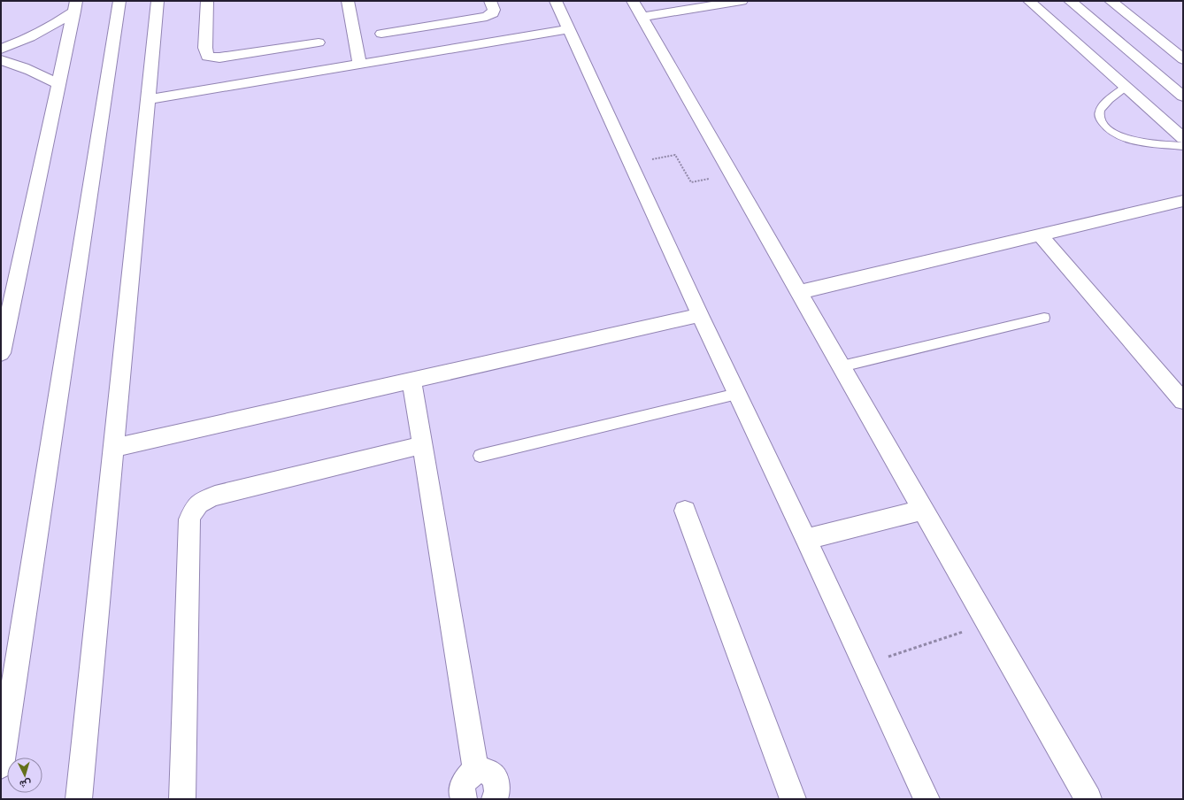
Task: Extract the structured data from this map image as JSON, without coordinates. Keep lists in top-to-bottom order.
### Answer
{
  "north": "bottom"
}
